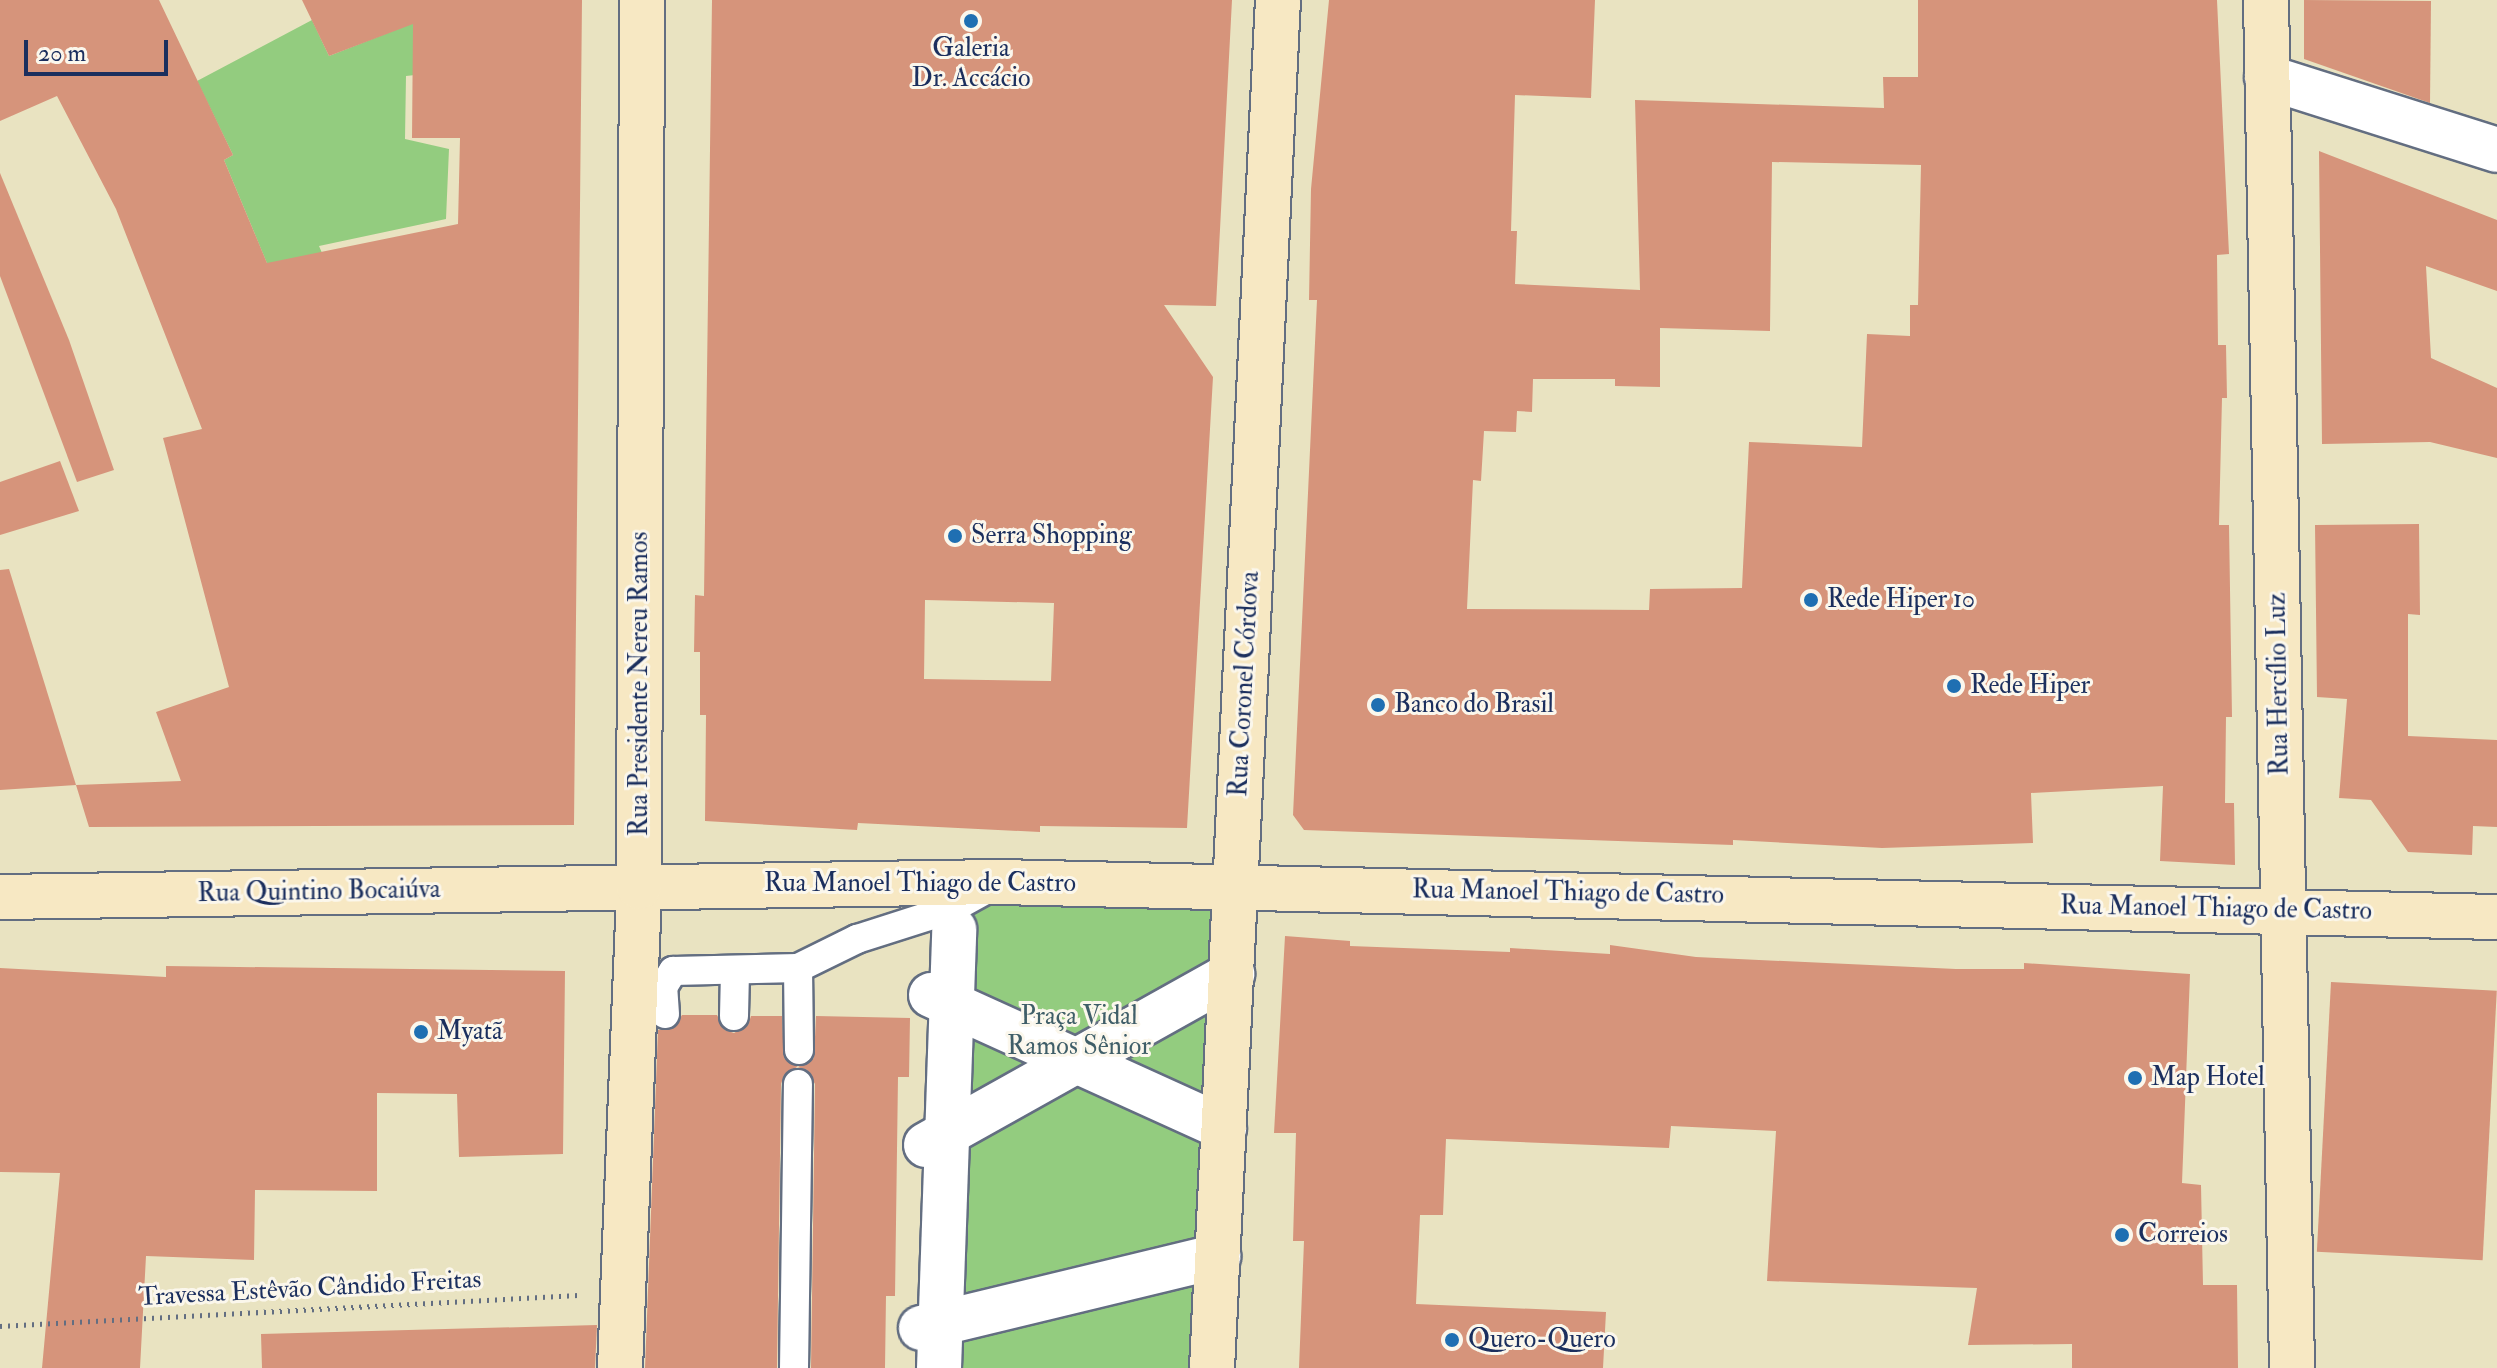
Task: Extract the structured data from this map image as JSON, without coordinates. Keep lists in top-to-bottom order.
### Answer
{
  "streets": {
    "street": [
      "Rua Presidente Nereu Ramos",
      "Rua Coronel Córdova",
      "Rua Hercílio Luz",
      "Rua Manoel Thiago de Castro",
      "Rua Quintino Bocaiúva"
    ],
    "path": ["Travessa Estêvão Cândido Freitas"]
  },
  "crossings": [
    ["Rua Presidente Nereu Ramos", "Rua Manoel Thiago de Castro"],
    ["Rua Presidente Nereu Ramos", "Rua Quintino Bocaiúva"],
    ["Rua Presidente Nereu Ramos", "Travessa Estêvão Cândido Freitas"],
    ["Rua Coronel Córdova", "Rua Manoel Thiago de Castro"],
    ["Rua Hercílio Luz", "Rua Manoel Thiago de Castro"],
    ["Rua Manoel Thiago de Castro", "Rua Quintino Bocaiúva"]
  ],
  "parks": ["Praça Vidal Ramos Sênior"],
  "places": [
    "Galeria Dr. Accácio",
    "Serra Shopping",
    "Rede Hiper 10",
    "Rede Hiper",
    "Banco do Brasil",
    "Myatã",
    "Map Hotel",
    "Correios",
    "Quero-Quero"
  ],
  "scale_bar": "20 m"
}
